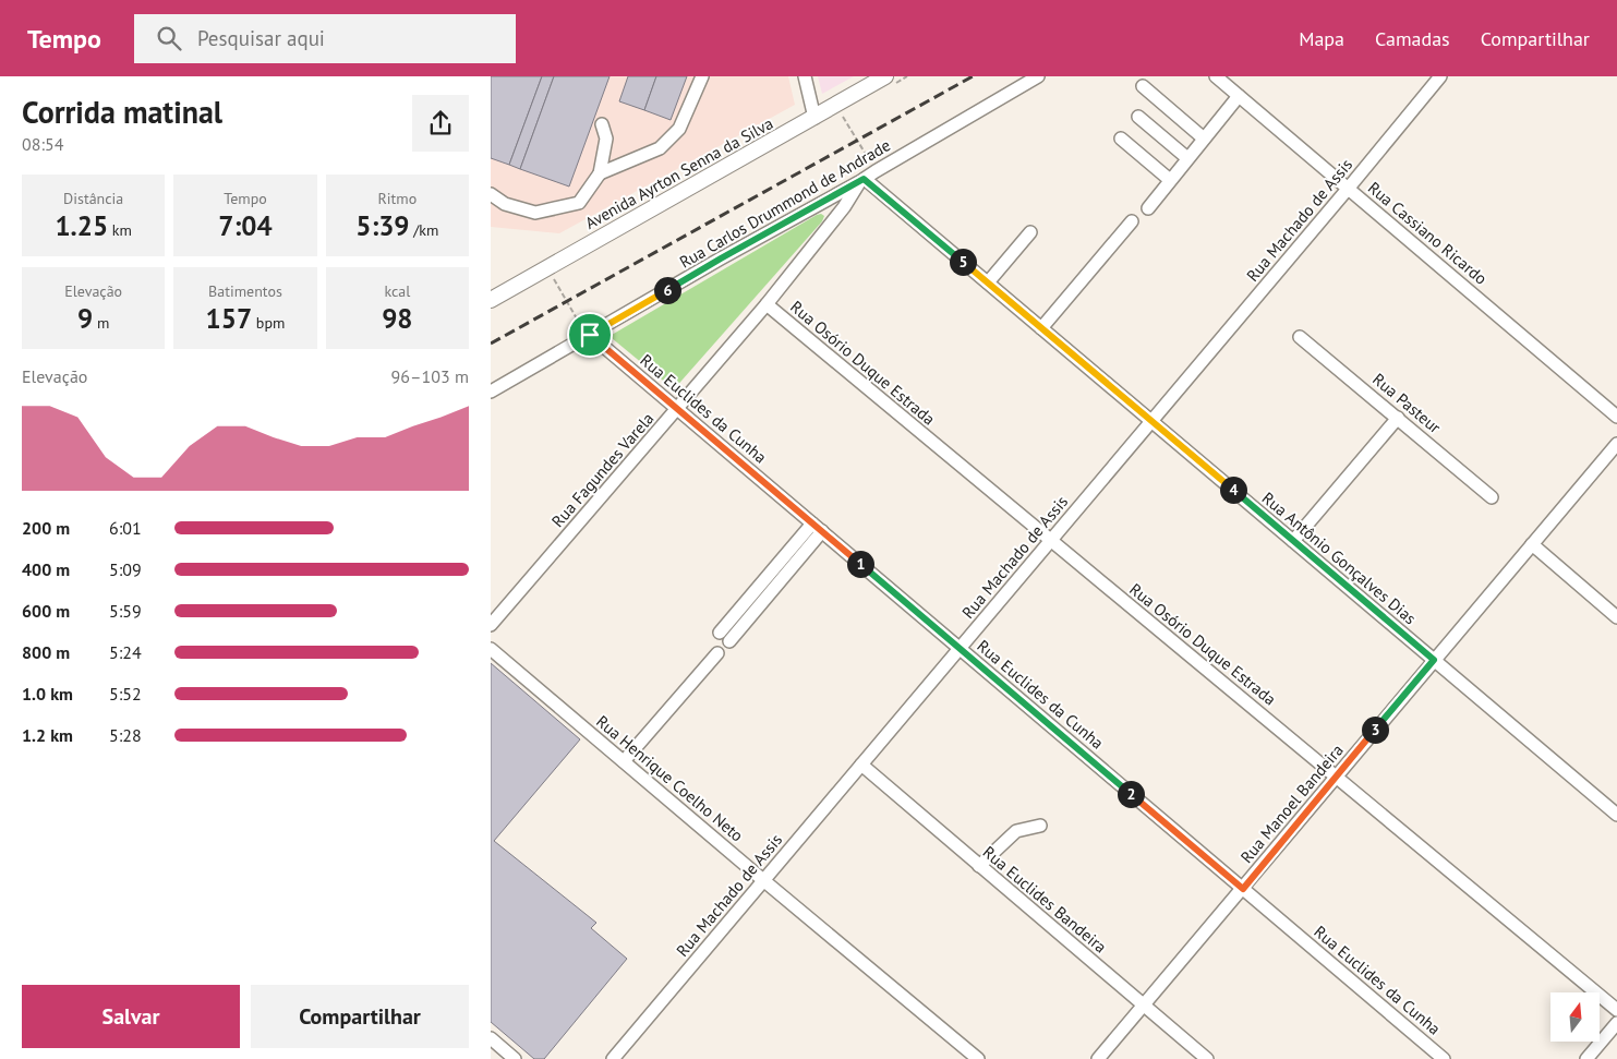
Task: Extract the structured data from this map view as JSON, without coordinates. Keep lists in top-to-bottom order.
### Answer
{
  "streets": {
    "main road": ["Avenida Ayrton Senna da Silva"],
    "street": [
      "Rua Carlos Drummond de Andrade",
      "Rua Machado de Assis",
      "Rua Cassiano Ricardo",
      "Rua Osório Duque Estrada",
      "Rua Pasteur",
      "Rua Euclides da Cunha",
      "Rua Fagundes Varela",
      "Rua Antônio Gonçalves Dias",
      "Rua Henrique Coelho Neto",
      "Rua Manoel Bandeira",
      "Rua Euclides Bandeira"
    ]
  },
  "crossings": [
    ["Rua Carlos Drummond de Andrade", "Rua Euclides da Cunha"],
    ["Rua Carlos Drummond de Andrade", "Rua Fagundes Varela"],
    ["Rua Carlos Drummond de Andrade", "Rua Antônio Gonçalves Dias"],
    ["Rua Machado de Assis", "Rua Cassiano Ricardo"],
    ["Rua Machado de Assis", "Rua Osório Duque Estrada"],
    ["Rua Machado de Assis", "Rua Euclides da Cunha"],
    ["Rua Machado de Assis", "Rua Antônio Gonçalves Dias"],
    ["Rua Machado de Assis", "Rua Henrique Coelho Neto"],
    ["Rua Machado de Assis", "Rua Euclides Bandeira"],
    ["Rua Osório Duque Estrada", "Rua Fagundes Varela"],
    ["Rua Osório Duque Estrada", "Rua Manoel Bandeira"],
    ["Rua Euclides da Cunha", "Rua Fagundes Varela"],
    ["Rua Euclides da Cunha", "Rua Manoel Bandeira"],
    ["Rua Fagundes Varela", "Rua Antônio Gonçalves Dias"],
    ["Rua Antônio Gonçalves Dias", "Rua Manoel Bandeira"],
    ["Rua Manoel Bandeira", "Rua Euclides Bandeira"]
  ],
  "north": "top",
  "page": {
    "header": "Tempo",
    "search": "Pesquisar aqui",
    "nav": ["Mapa", "Camadas", "Compartilhar"],
    "heading": ["Corrida matinal", "08:54"],
    "stats": [
      ["Distância", "1.25 km"],
      ["Tempo", "7:04"],
      ["Ritmo", "5:39 /km"],
      ["Elevação", "9 m"],
      ["Batimentos", "157 bpm"],
      ["kcal", "98"]
    ],
    "pins": [
      "5",
      "6",
      "4",
      "1",
      "3",
      "2"
    ],
    "chart": ["Elevação", "96–103 m"],
    "list": [
      {
        "name": "200 m",
        "note": "6:01"
      },
      {
        "name": "400 m",
        "note": "5:09"
      },
      {
        "name": "600 m",
        "note": "5:59"
      },
      {
        "name": "800 m",
        "note": "5:24"
      },
      {
        "name": "1.0 km",
        "note": "5:52"
      },
      {
        "name": "1.2 km",
        "note": "5:28"
      }
    ],
    "buttons": ["Salvar", "Compartilhar"]
  }
}
